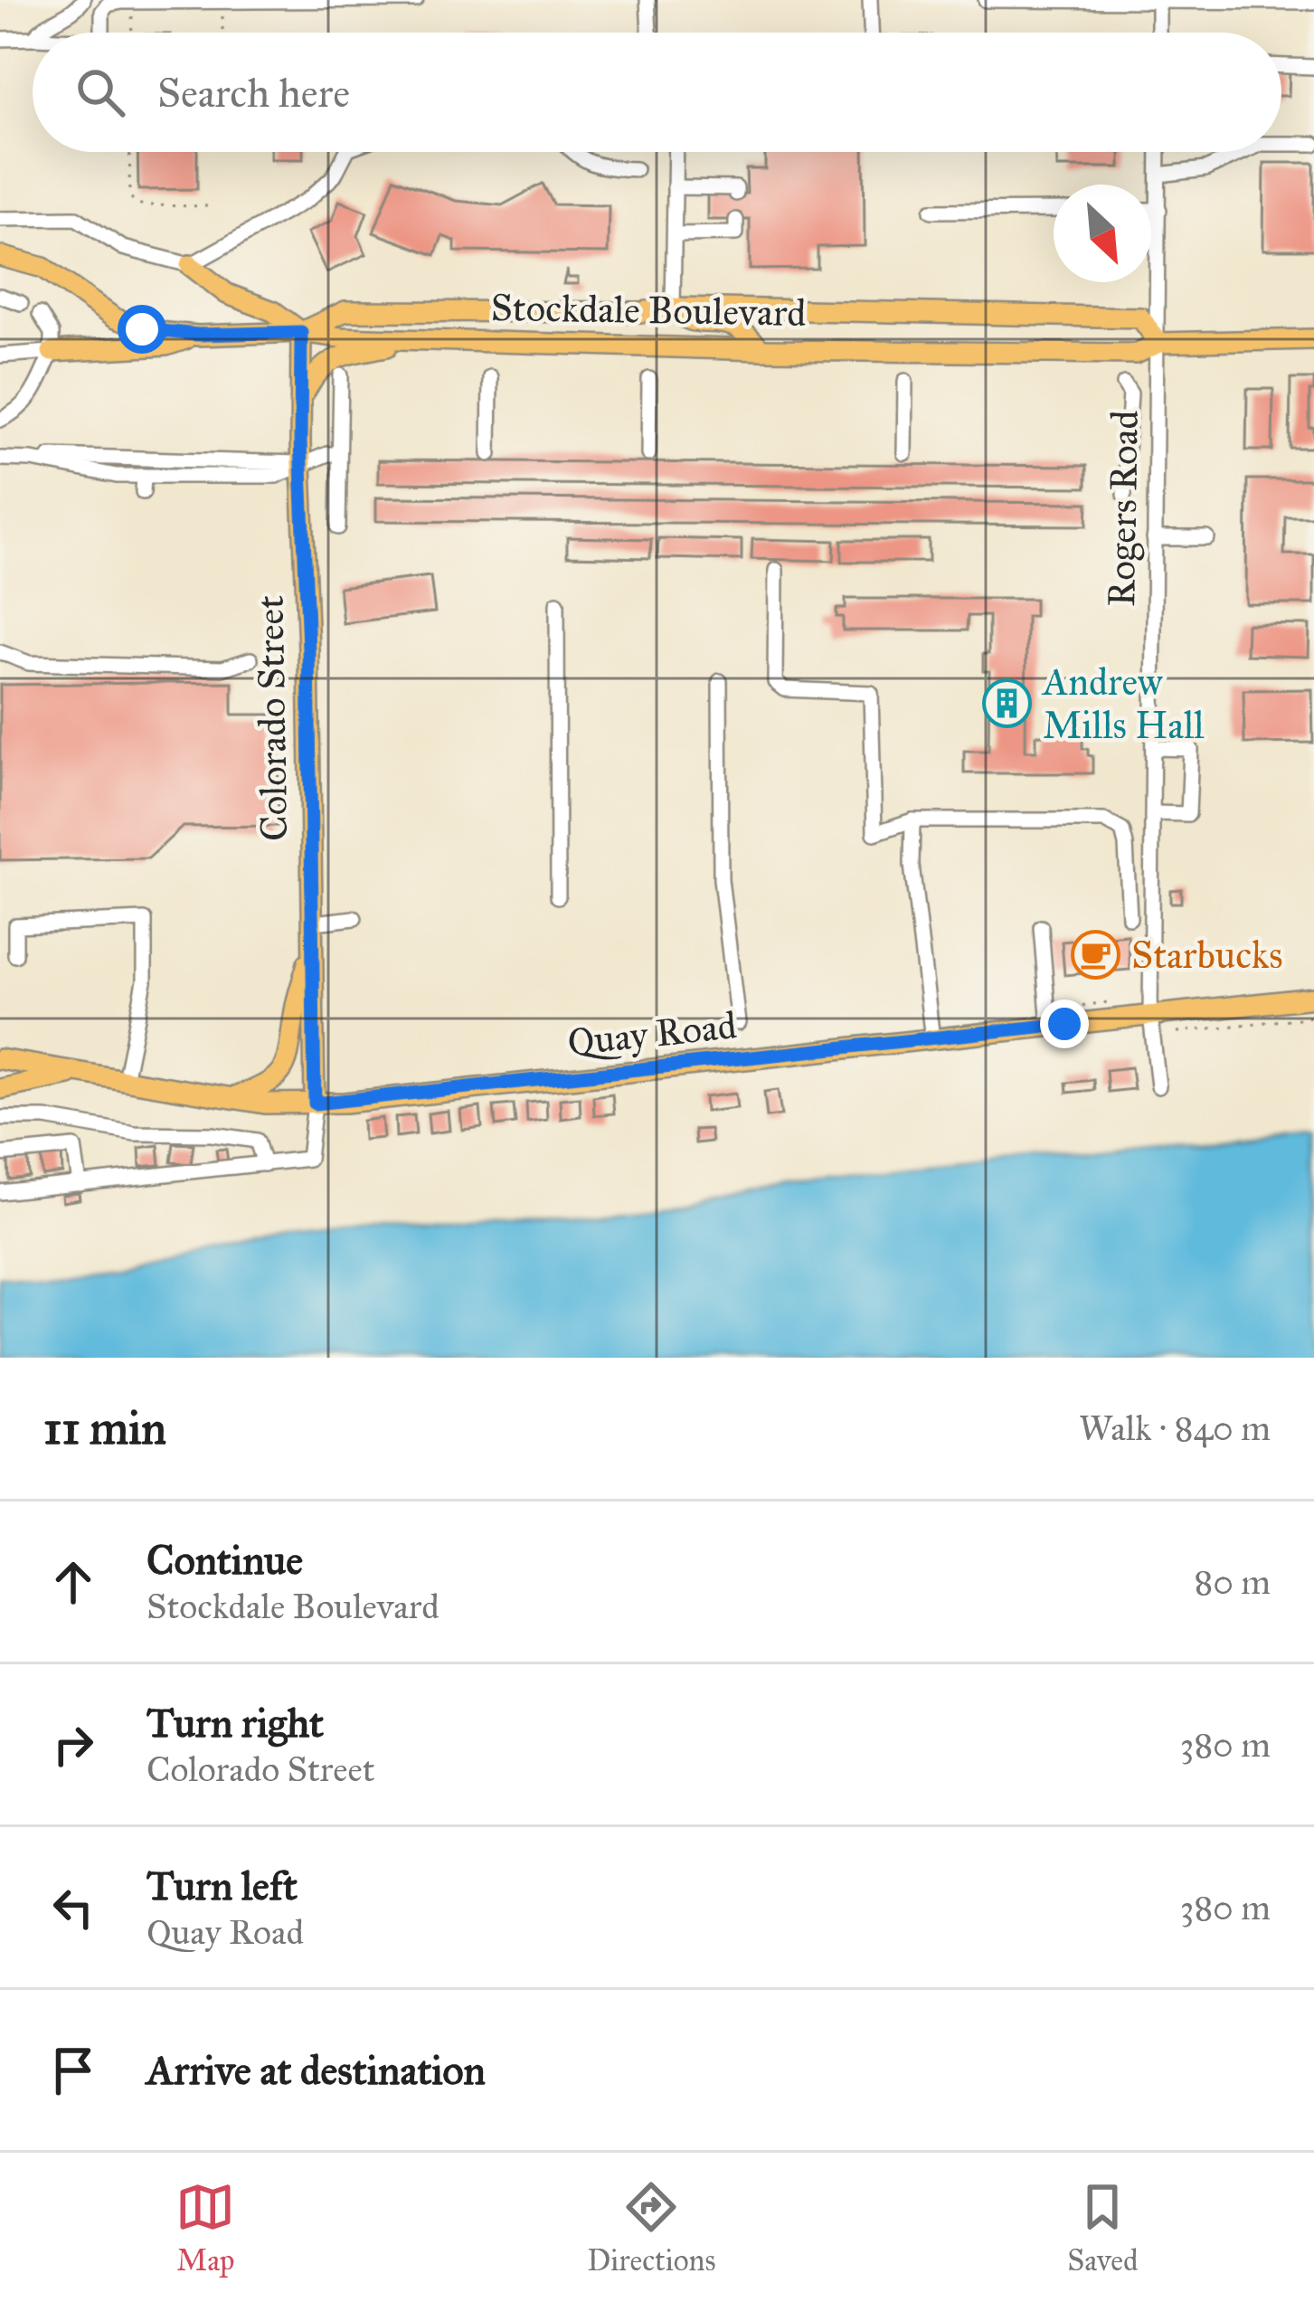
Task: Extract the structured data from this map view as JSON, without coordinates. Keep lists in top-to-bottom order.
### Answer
{
  "streets": {
    "main road": ["Stockdale Boulevard", "Colorado Street", "Quay Road"],
    "street": ["Rogers Road"]
  },
  "crossings": [
    ["Stockdale Boulevard", "Rogers Road"],
    ["Stockdale Boulevard", "Colorado Street"],
    ["Rogers Road", "Quay Road"],
    ["Colorado Street", "Quay Road"]
  ],
  "places": {
    "building": ["Andrew Mills Hall"],
    "cafe": ["Starbucks"]
  },
  "north": "bottom right",
  "page": {
    "search": "Search here",
    "heading": ["11 min", "Walk · 840 m"],
    "list": [
      ["Continue", "Stockdale Boulevard", "80 m"],
      ["Turn right", "Colorado Street", "380 m"],
      ["Turn left", "Quay Road", "380 m"],
      "Arrive at destination"
    ],
    "nav": ["Map", "Directions", "Saved"]
  }
}
